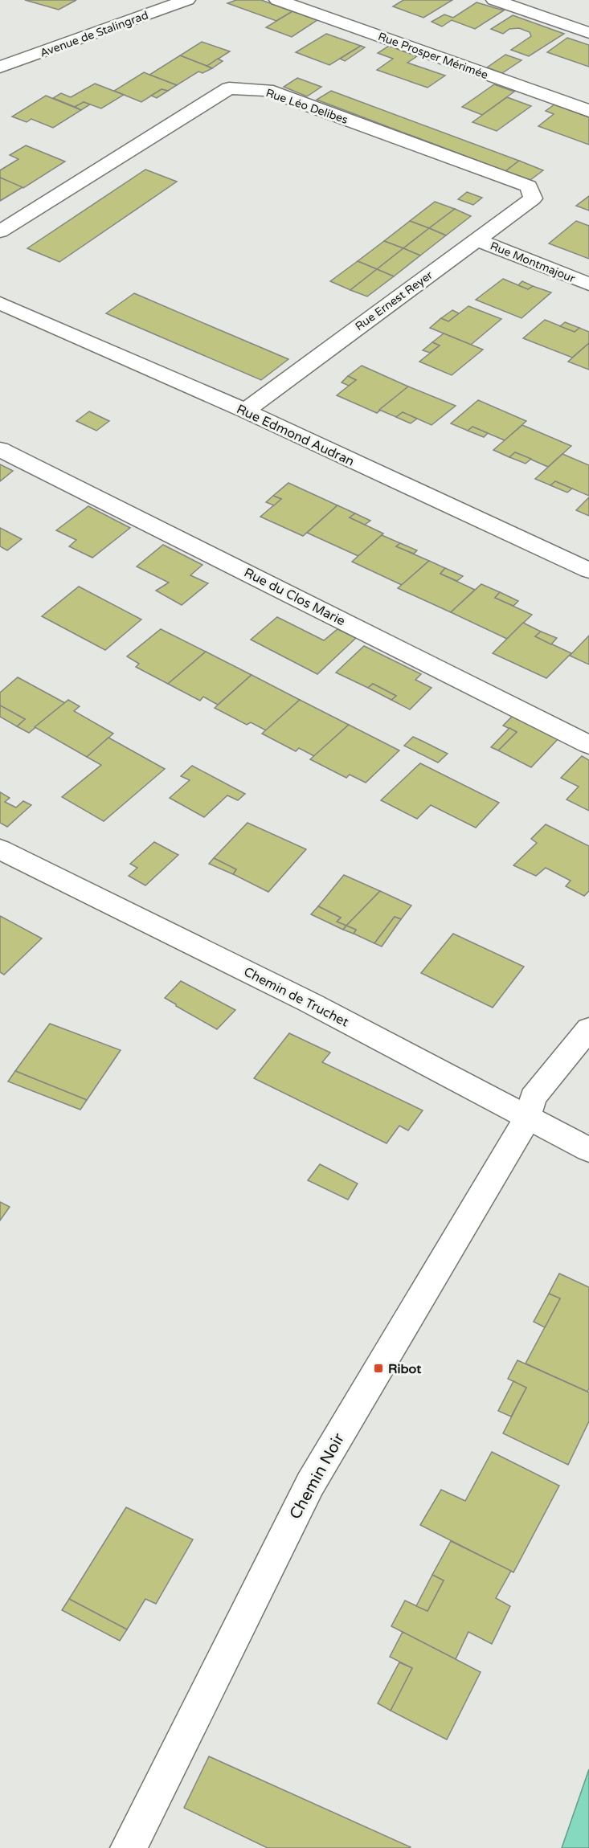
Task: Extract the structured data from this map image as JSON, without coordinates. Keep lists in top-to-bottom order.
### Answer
{
  "streets": {
    "street": [
      "Avenue de Stalingrad",
      "Rue Prosper Mérimée",
      "Rue Léo Delibes",
      "Rue Montmajour",
      "Rue Ernest Reyer",
      "Rue Edmond Audran",
      "Rue du Clos Marie",
      "Chemin de Truchet",
      "Chemin Noir"
    ]
  },
  "crossings": [
    ["Rue Léo Delibes", "Rue Ernest Reyer"],
    ["Rue Montmajour", "Rue Ernest Reyer"],
    ["Rue Ernest Reyer", "Rue Edmond Audran"],
    ["Chemin de Truchet", "Chemin Noir"]
  ],
  "places": {
    "transit": ["Ribot"]
  }
}
